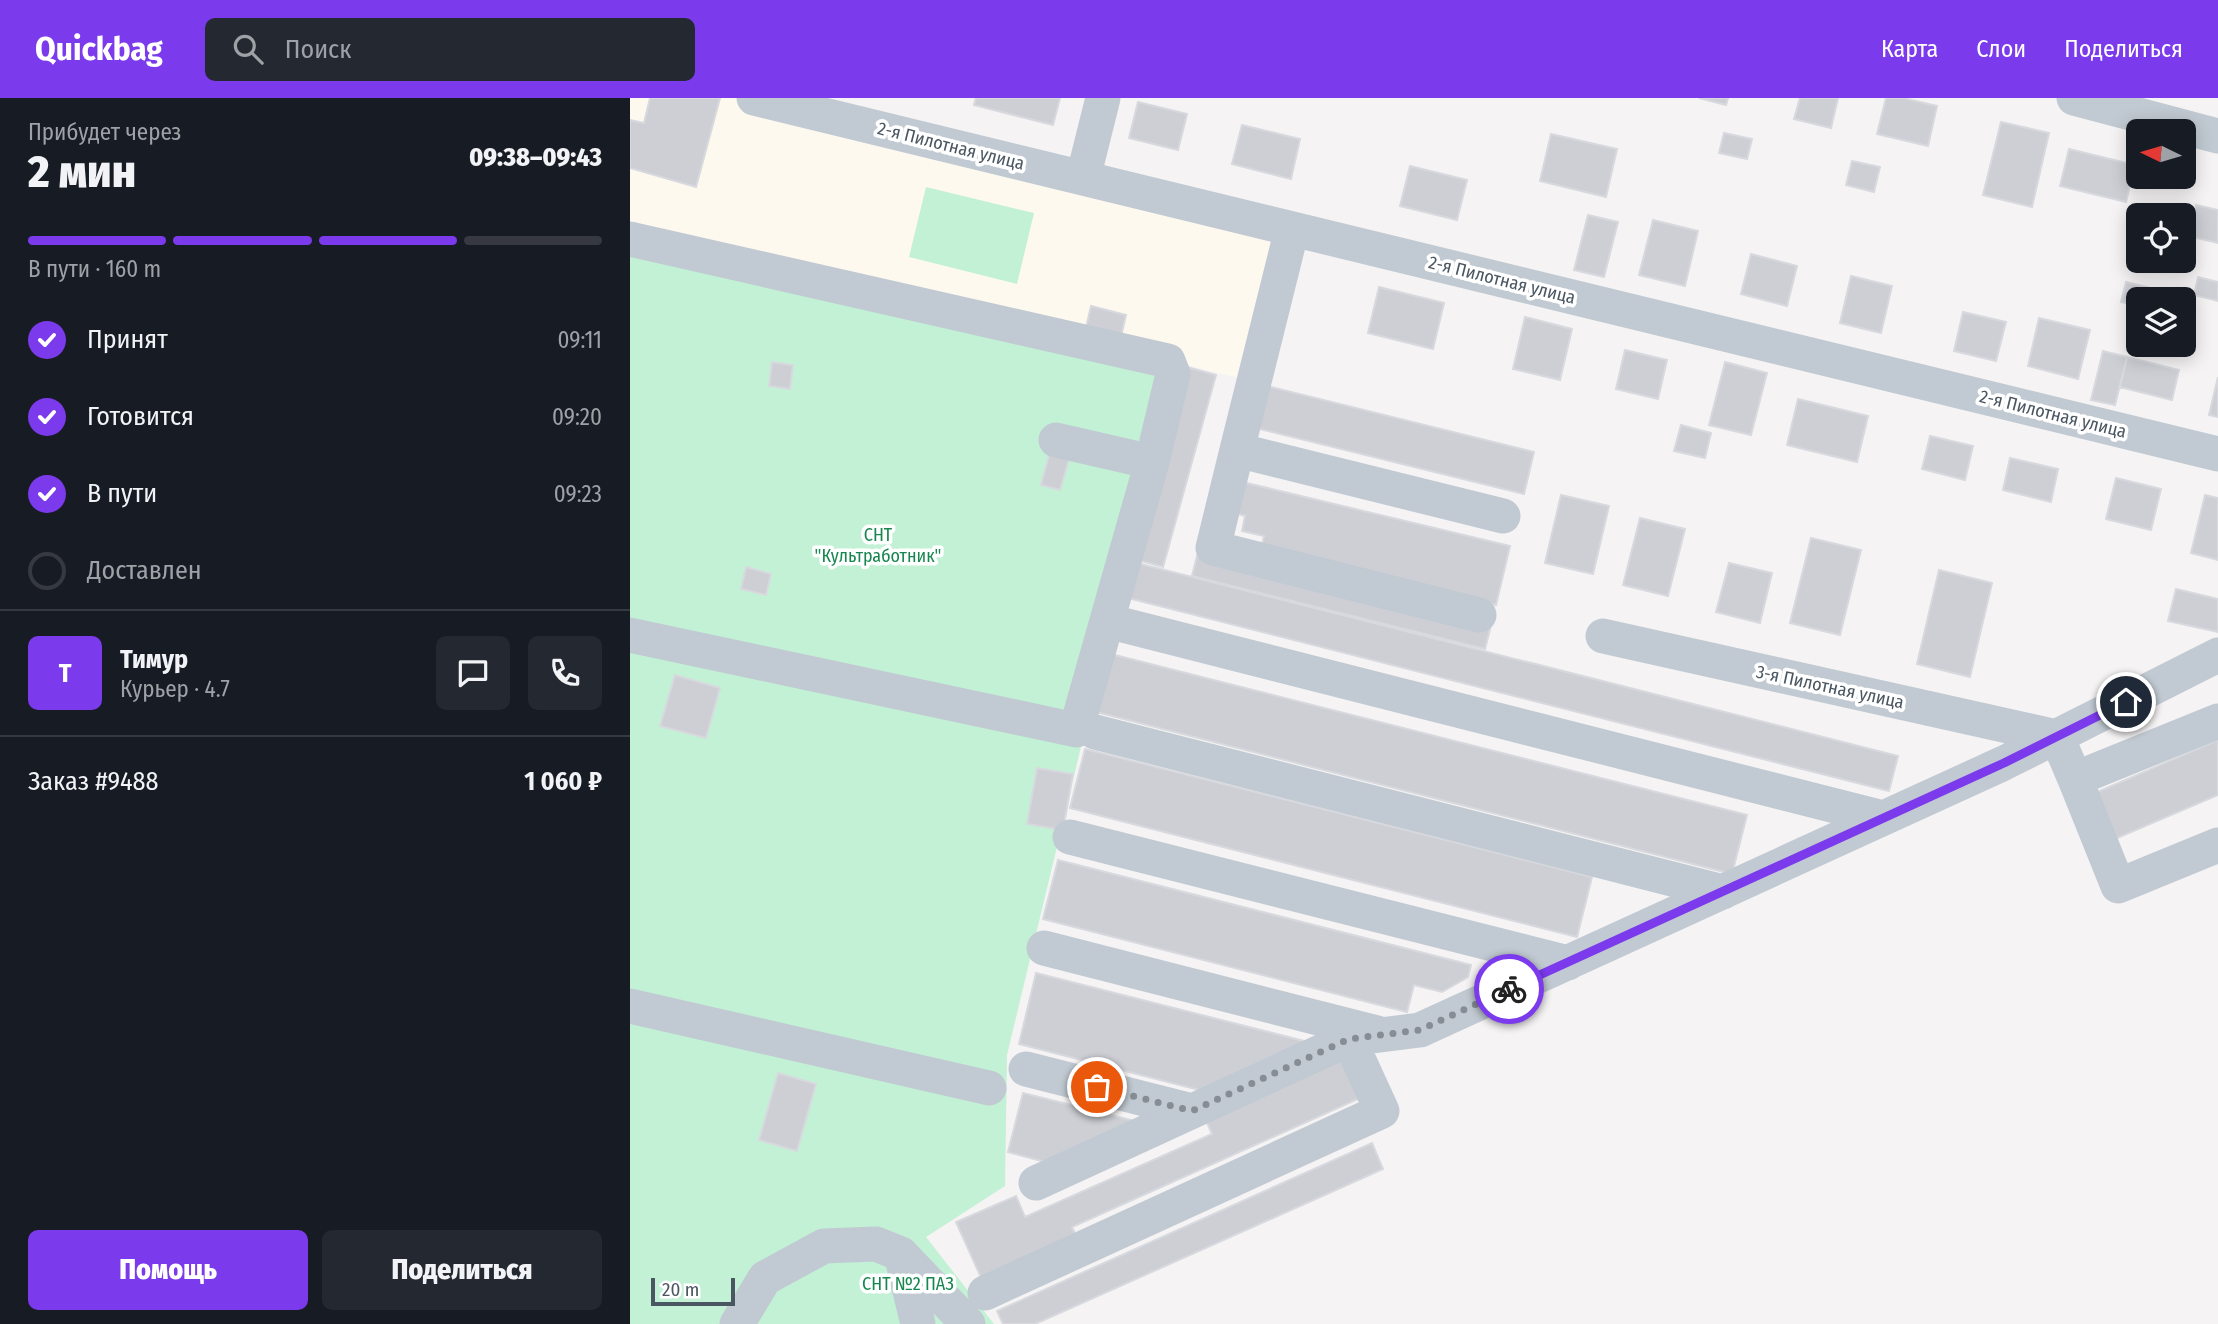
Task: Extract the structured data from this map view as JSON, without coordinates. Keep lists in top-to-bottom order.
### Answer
{
  "streets": {
    "street": ["2-я Пилотная улица", "3-я Пилотная улица"]
  },
  "parks": ["СНТ \"Культработник\"", "СНТ №2 ПАЗ"],
  "scale_bar": "20 m",
  "north": "left",
  "page": {
    "header": "Quickbag",
    "search": "Поиск",
    "nav": ["Карта", "Слои", "Поделиться"],
    "heading": ["2 мин", "Прибудет через", "09:38–09:43"],
    "panel": [
      "Тимур",
      "Курьер · 4.7",
      "Заказ #9488",
      "1 060 ₽"
    ],
    "bar": "В пути · 160 m",
    "list": [
      ["Принят", "09:11"],
      ["Готовится", "09:20"],
      ["В пути", "09:23"],
      "Доставлен"
    ],
    "round": "Т",
    "buttons": ["Помощь", "Поделиться"],
    "scale": "20 m"
  }
}
